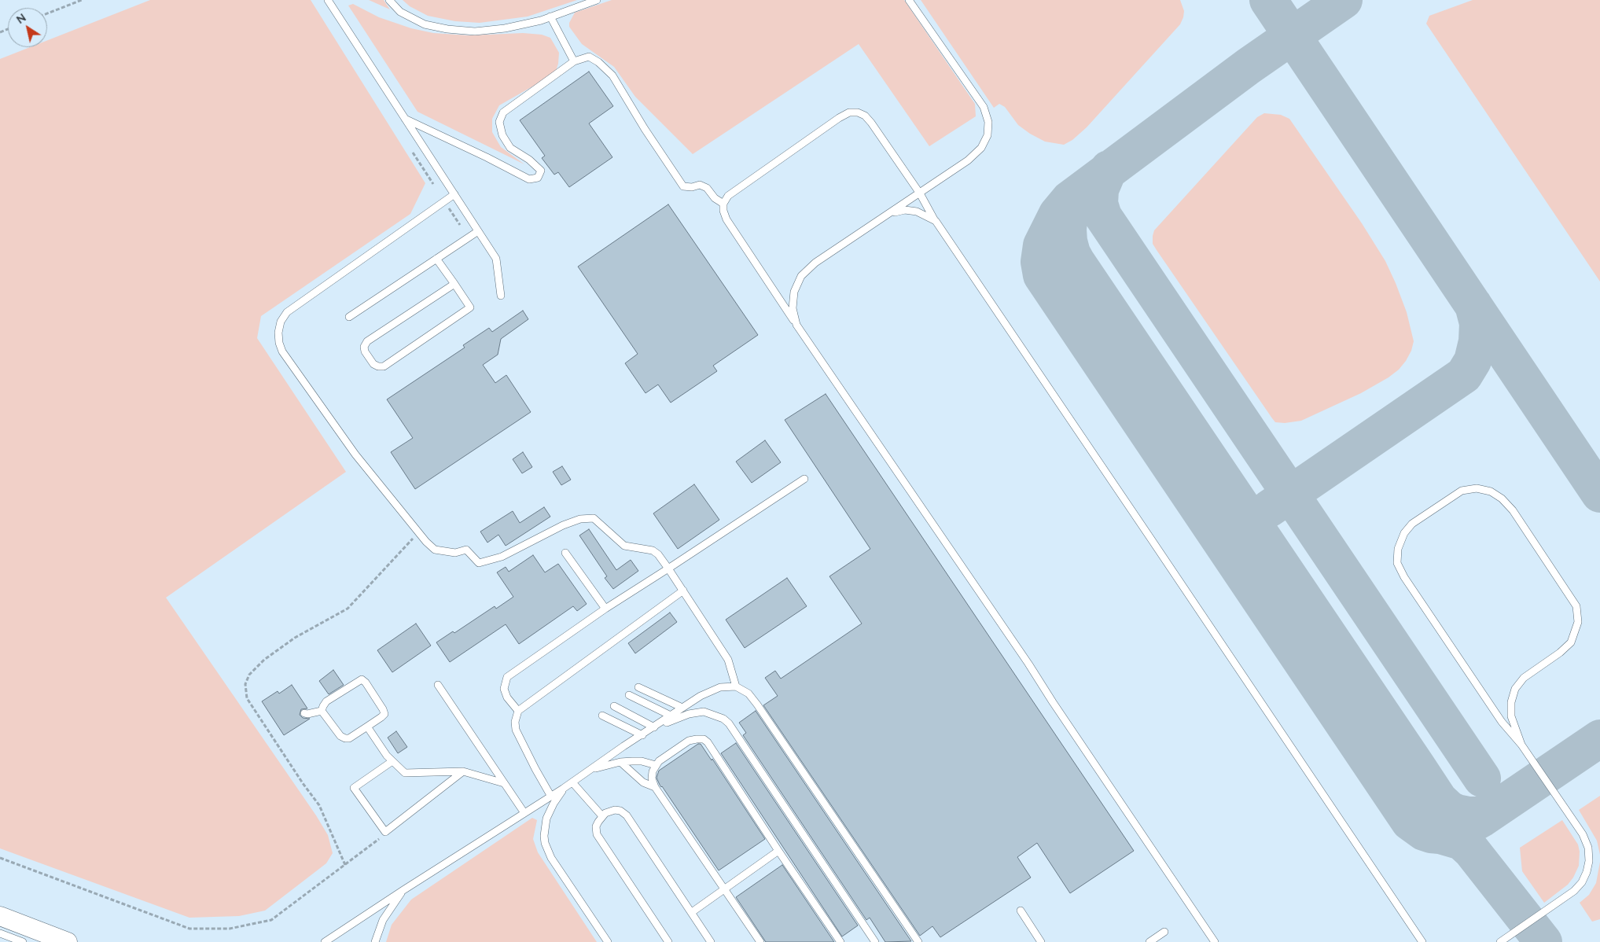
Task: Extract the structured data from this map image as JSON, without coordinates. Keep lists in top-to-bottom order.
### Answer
{
  "north": "top left"
}
